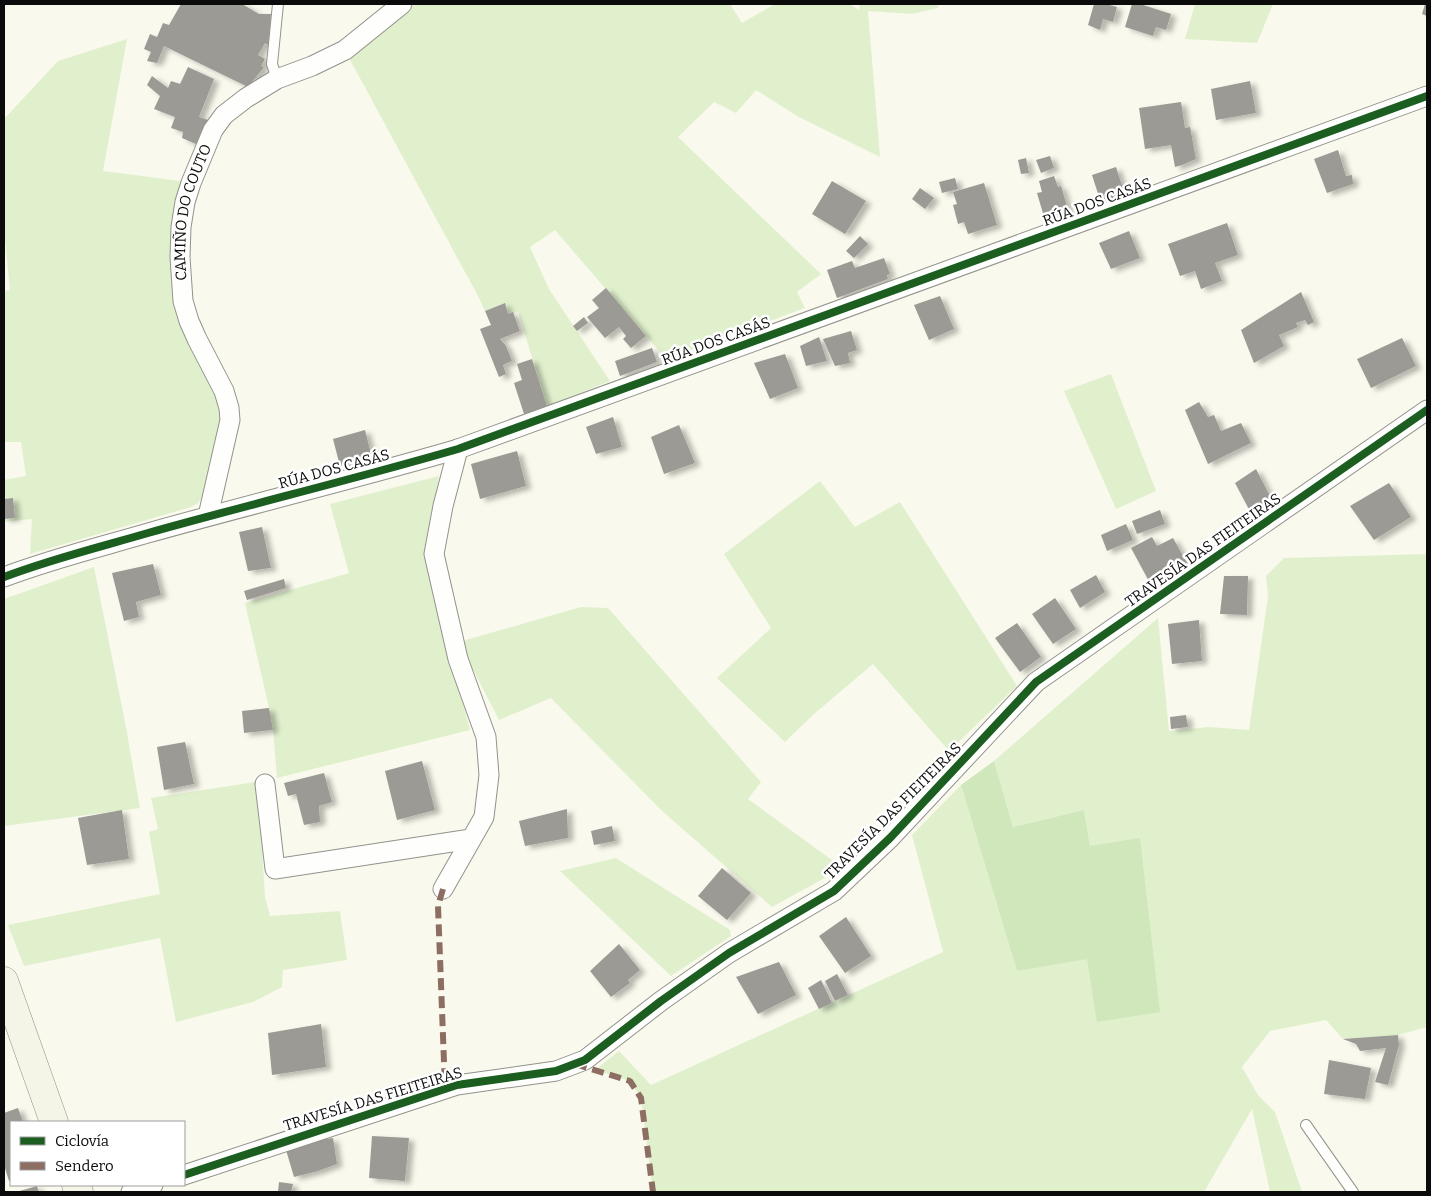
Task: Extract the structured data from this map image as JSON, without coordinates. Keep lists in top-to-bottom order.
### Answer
{
  "streets": {
    "street": ["RÚA DOS CASÁS", "CAMIÑO DO COUTO", "TRAVESÍA DAS FIEITEIRAS"]
  },
  "crossings": [
    ["RÚA DOS CASÁS", "CAMIÑO DO COUTO"]
  ],
  "legend": ["Ciclovía", "Sendero"]
}
